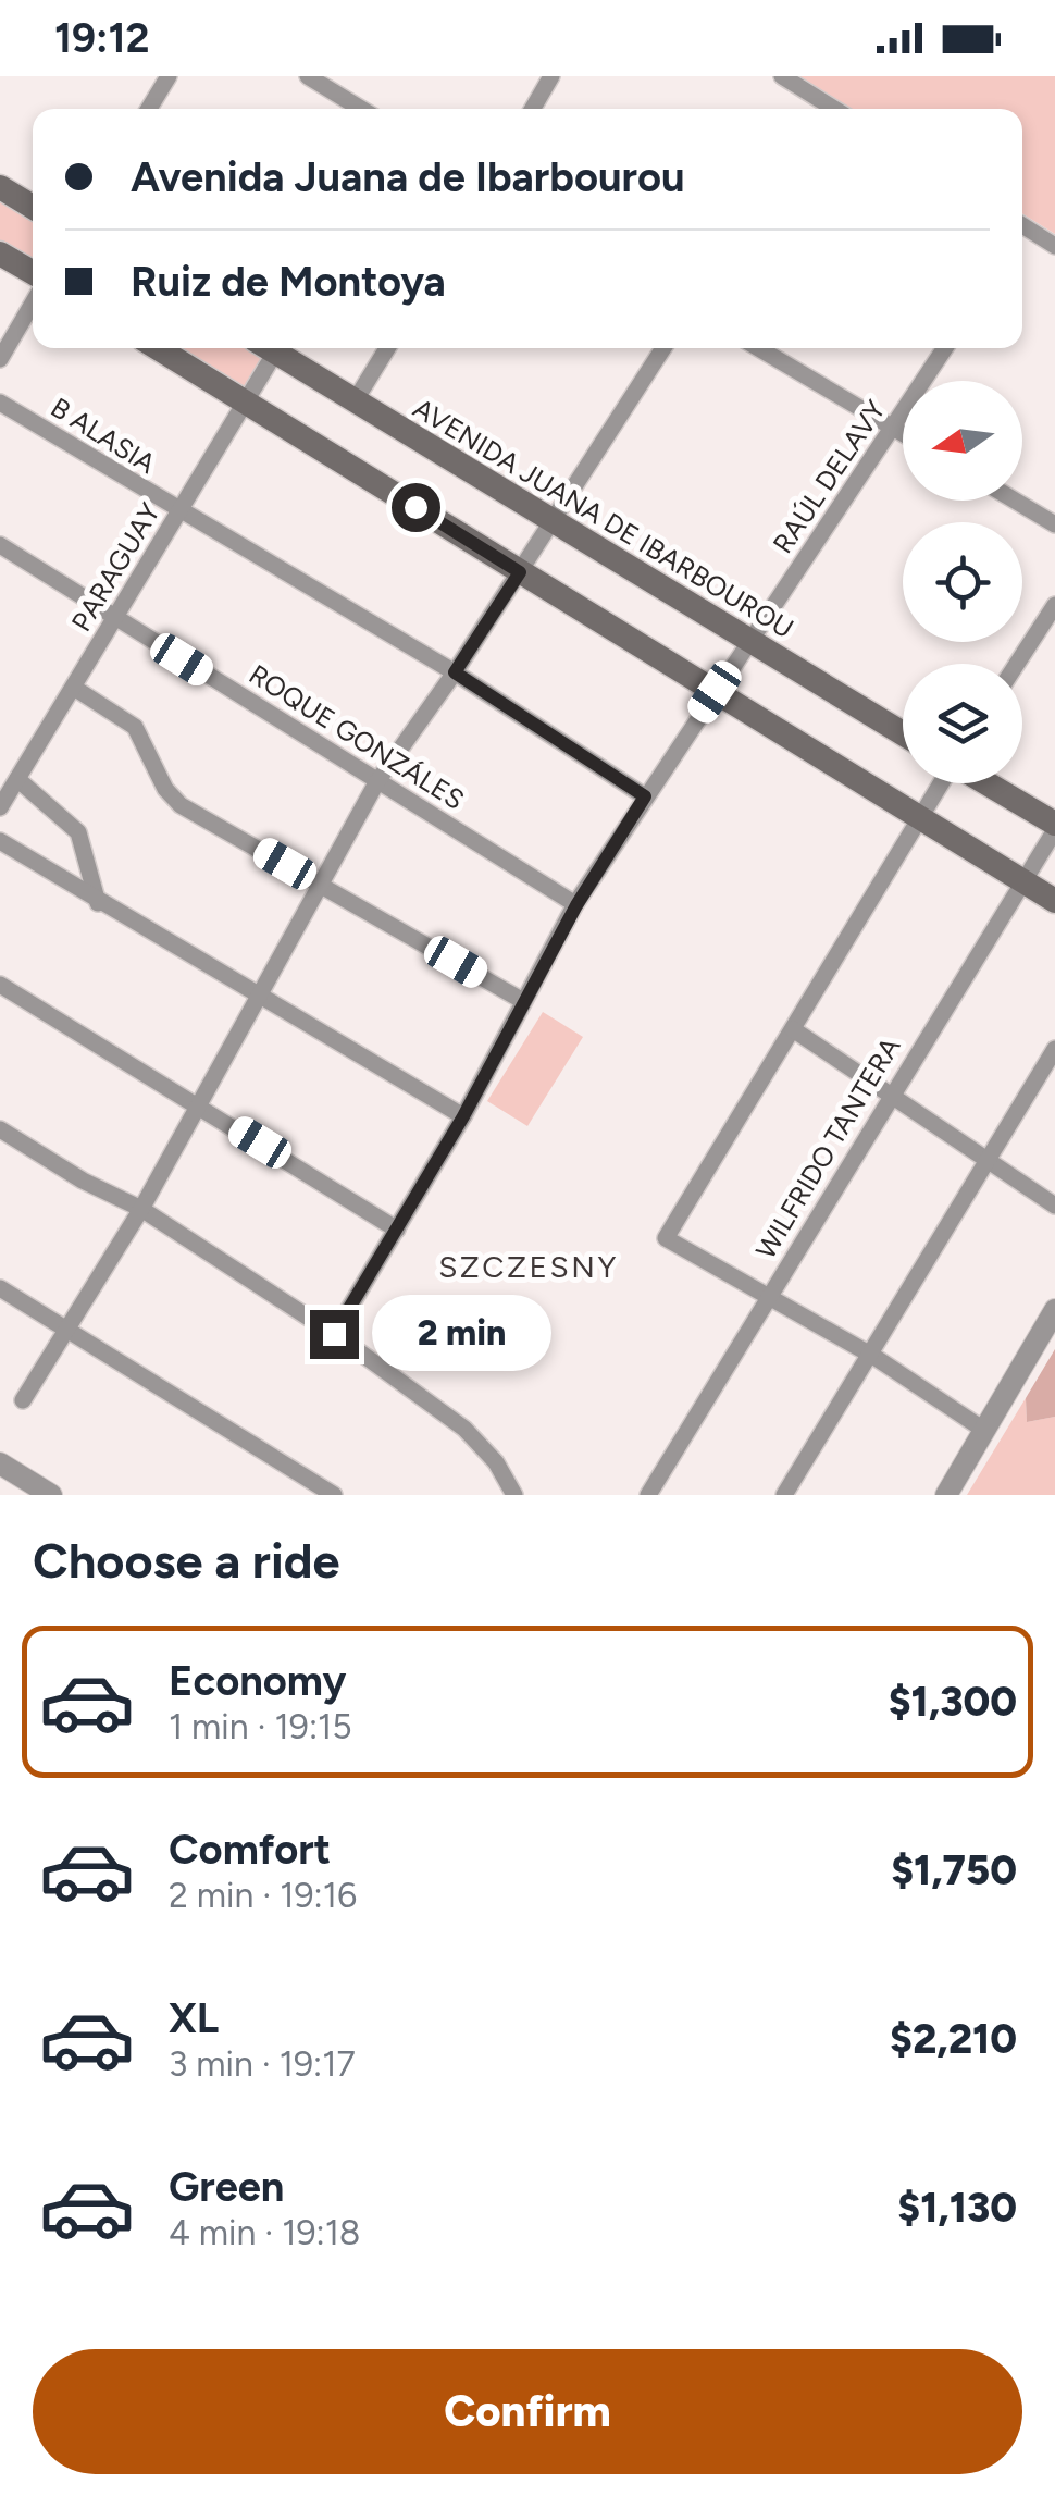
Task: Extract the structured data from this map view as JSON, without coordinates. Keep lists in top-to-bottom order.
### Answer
{
  "streets": {
    "main road": ["AVENIDA JUANA DE IBARBOUROU"],
    "street": [
      "B ALASIA",
      "RAÚL DELAVY",
      "PARAGUAY",
      "ROQUE GONZÁLES",
      "WILFRIDO TANTERA"
    ]
  },
  "crossings": [
    ["B ALASIA", "RAÚL DELAVY"],
    ["B ALASIA", "PARAGUAY"],
    ["RAÚL DELAVY", "AVENIDA JUANA DE IBARBOUROU"],
    ["RAÚL DELAVY", "ROQUE GONZÁLES"],
    ["PARAGUAY", "ROQUE GONZÁLES"]
  ],
  "districts": ["SZCZESNY"],
  "north": "left",
  "page": {
    "status": "19:12",
    "banner": ["Avenida Juana de Ibarbourou", "Ruiz de Montoya"],
    "bubble": "2 min",
    "heading": "Choose a ride",
    "list": [
      {
        "name": "Economy",
        "note": "1 min · 19:15",
        "value": "$1,300"
      },
      {
        "name": "Comfort",
        "note": "2 min · 19:16",
        "value": "$1,750"
      },
      {
        "name": "XL",
        "note": "3 min · 19:17",
        "value": "$2,210"
      },
      {
        "name": "Green",
        "note": "4 min · 19:18",
        "value": "$1,130"
      }
    ],
    "buttons": "Confirm"
  }
}
